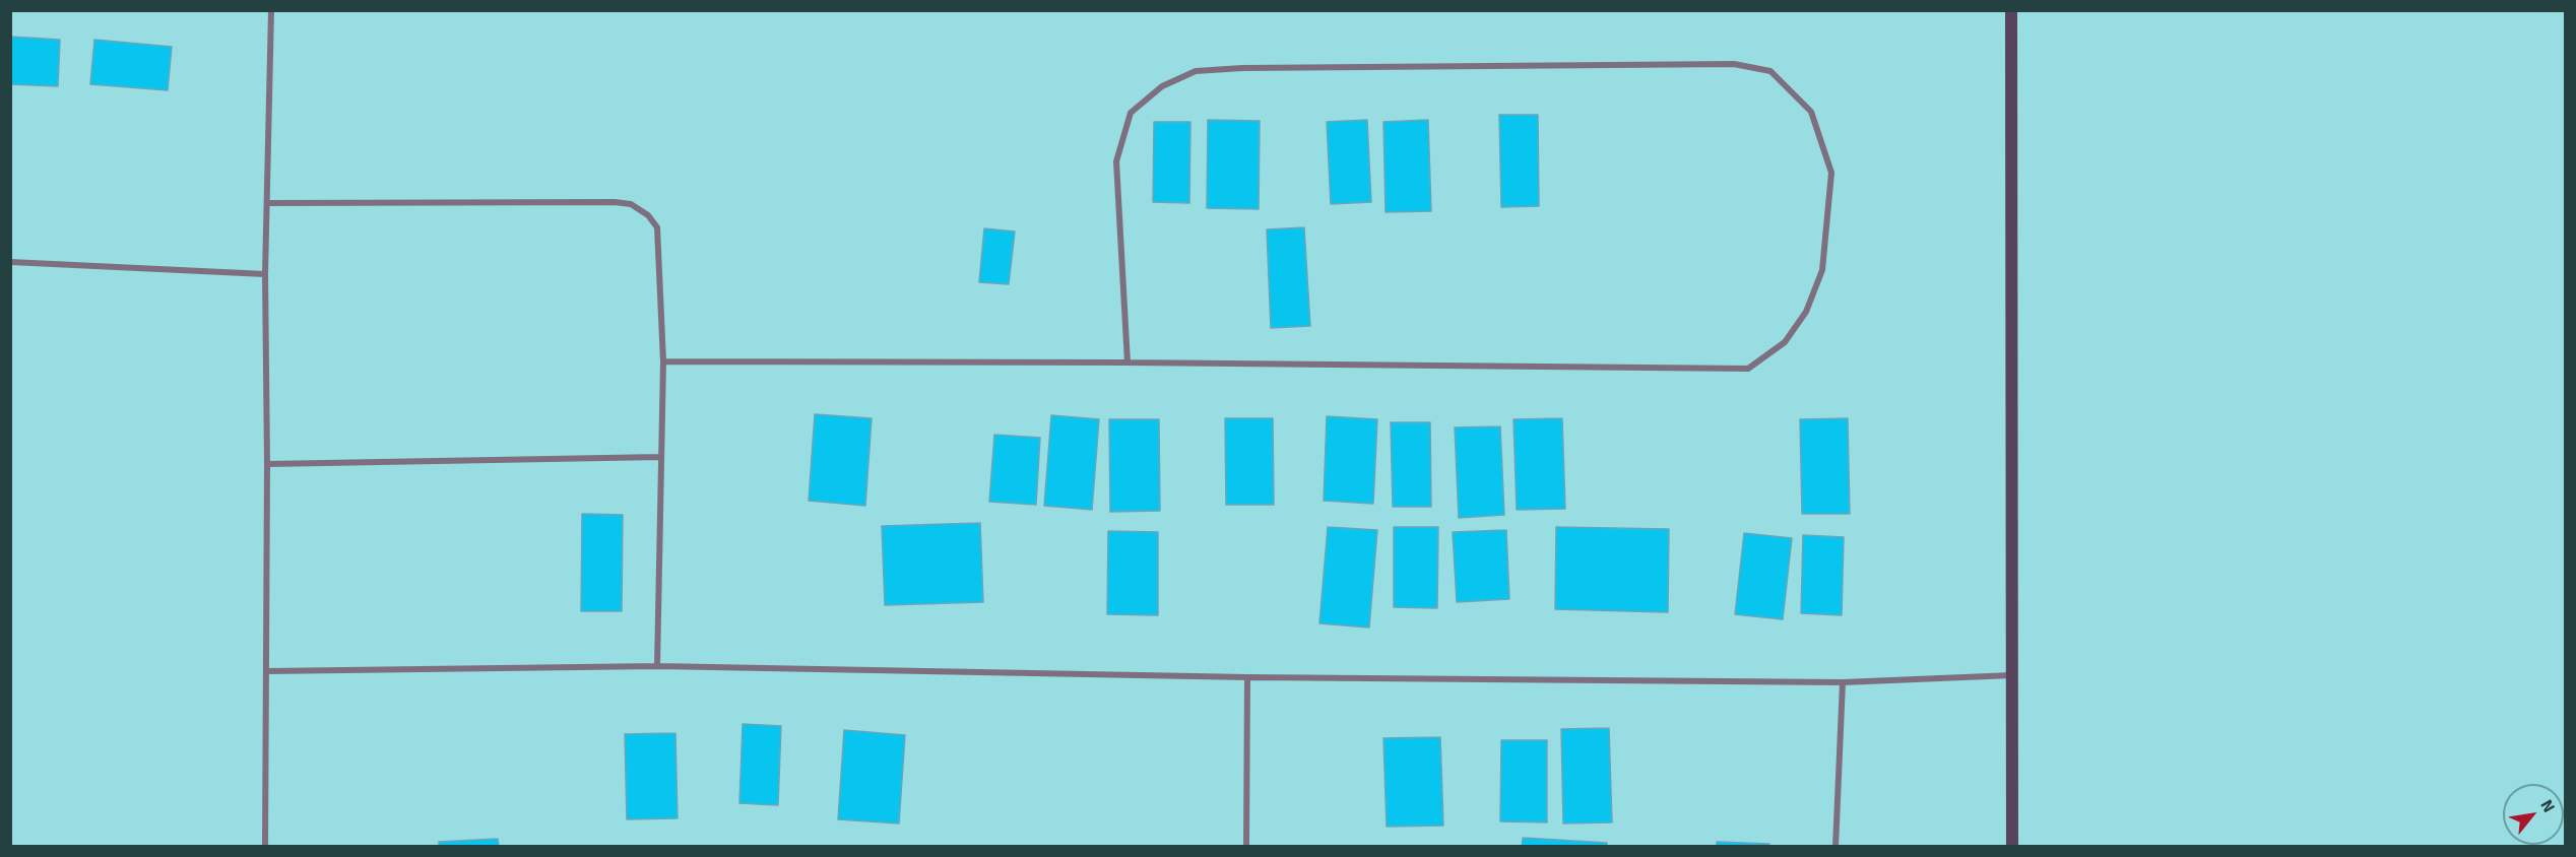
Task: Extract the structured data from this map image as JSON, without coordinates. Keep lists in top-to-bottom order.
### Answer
{
  "north": "top right"
}
